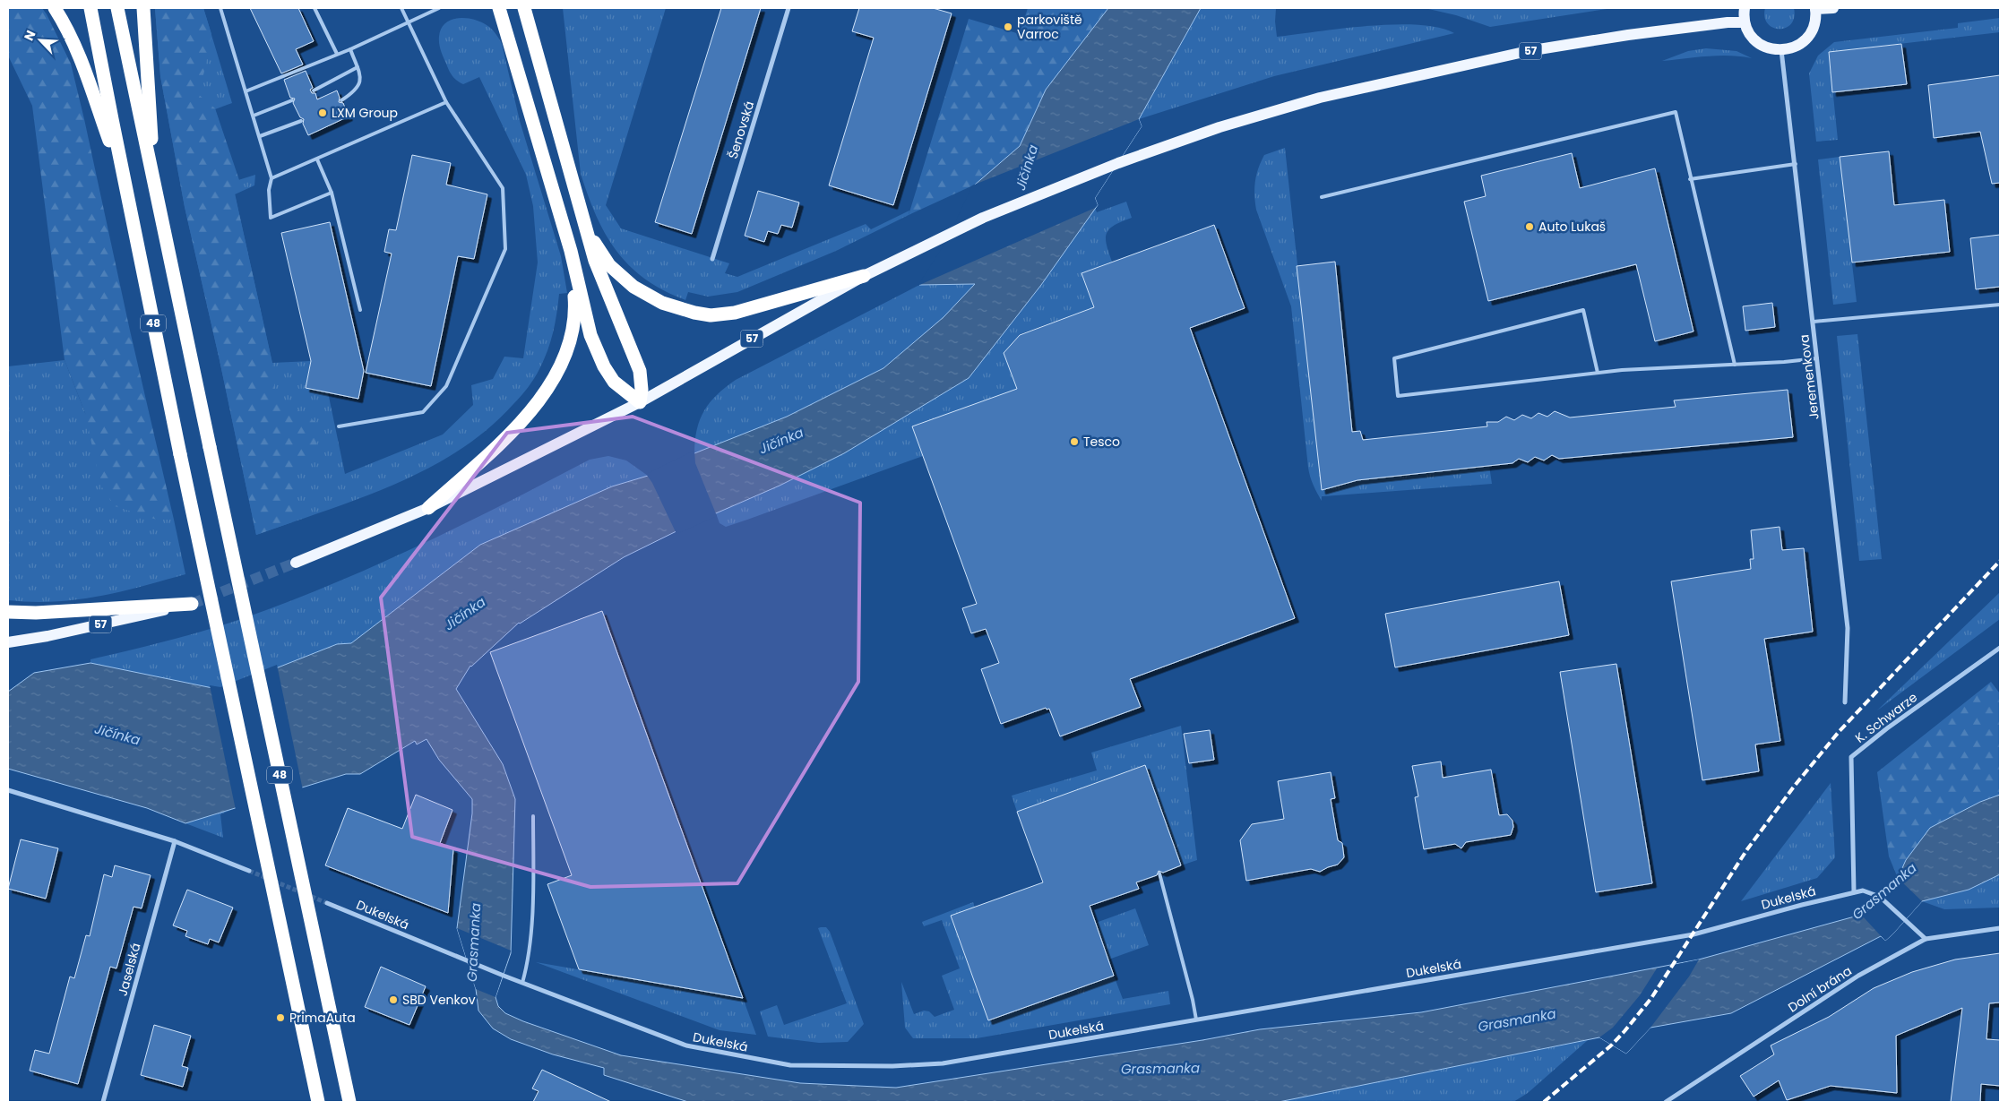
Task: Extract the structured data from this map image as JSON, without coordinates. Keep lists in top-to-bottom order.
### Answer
{
  "streets": {
    "highway": ["48"],
    "main road": ["57"],
    "street": [
      "Šenovská",
      "Jeremenkova",
      "K. Schwarze",
      "Dukelská",
      "Jaselská",
      "Dolní brána"
    ]
  },
  "crossings": [
    ["K. Schwarze", "Dukelská"]
  ],
  "water": ["Jičínka", "Grasmanka"],
  "places": [
    "parkoviště Varroc",
    "LXM Group",
    "Auto Lukaš",
    "Tesco",
    "SBD Venkov",
    "PrimaAuta"
  ],
  "north": "top left"
}
